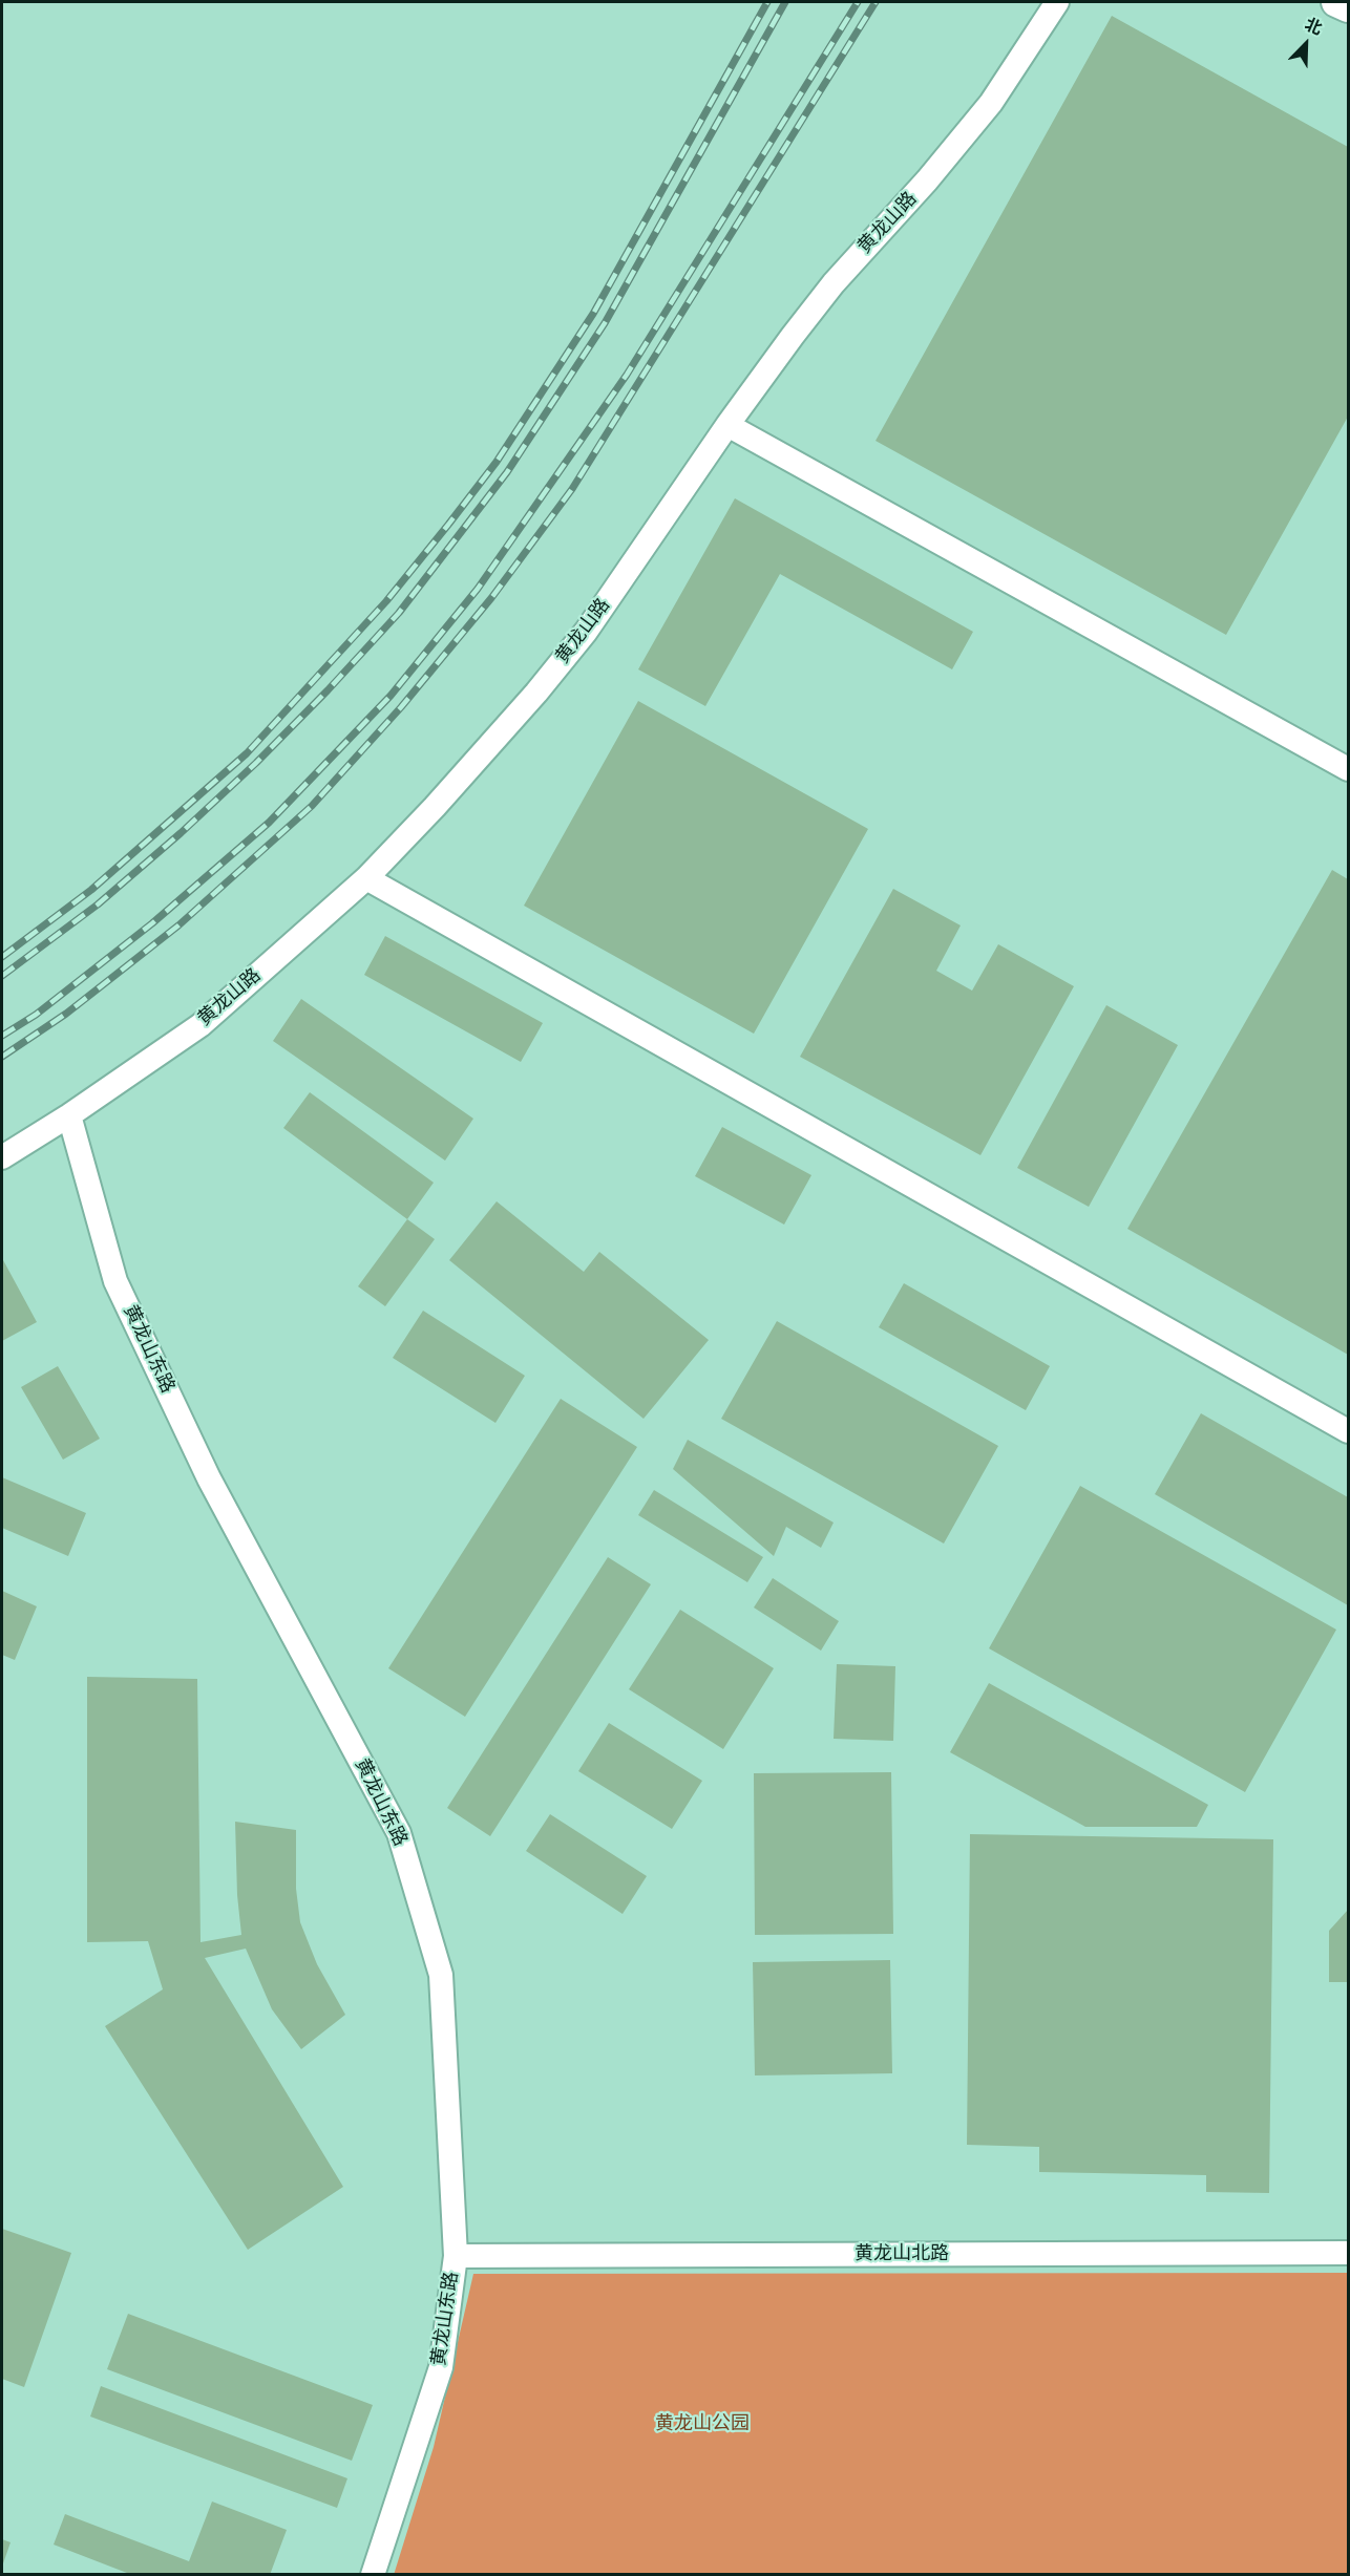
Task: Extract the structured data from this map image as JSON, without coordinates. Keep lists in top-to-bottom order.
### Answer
{
  "streets": {
    "street": ["黄龙山路", "黄龙山东路", "黄龙山北路"]
  },
  "crossings": [
    ["黄龙山路", "黄龙山东路"],
    ["黄龙山东路", "黄龙山北路"]
  ],
  "parks": ["黄龙山公园"],
  "north": "top right"
}
